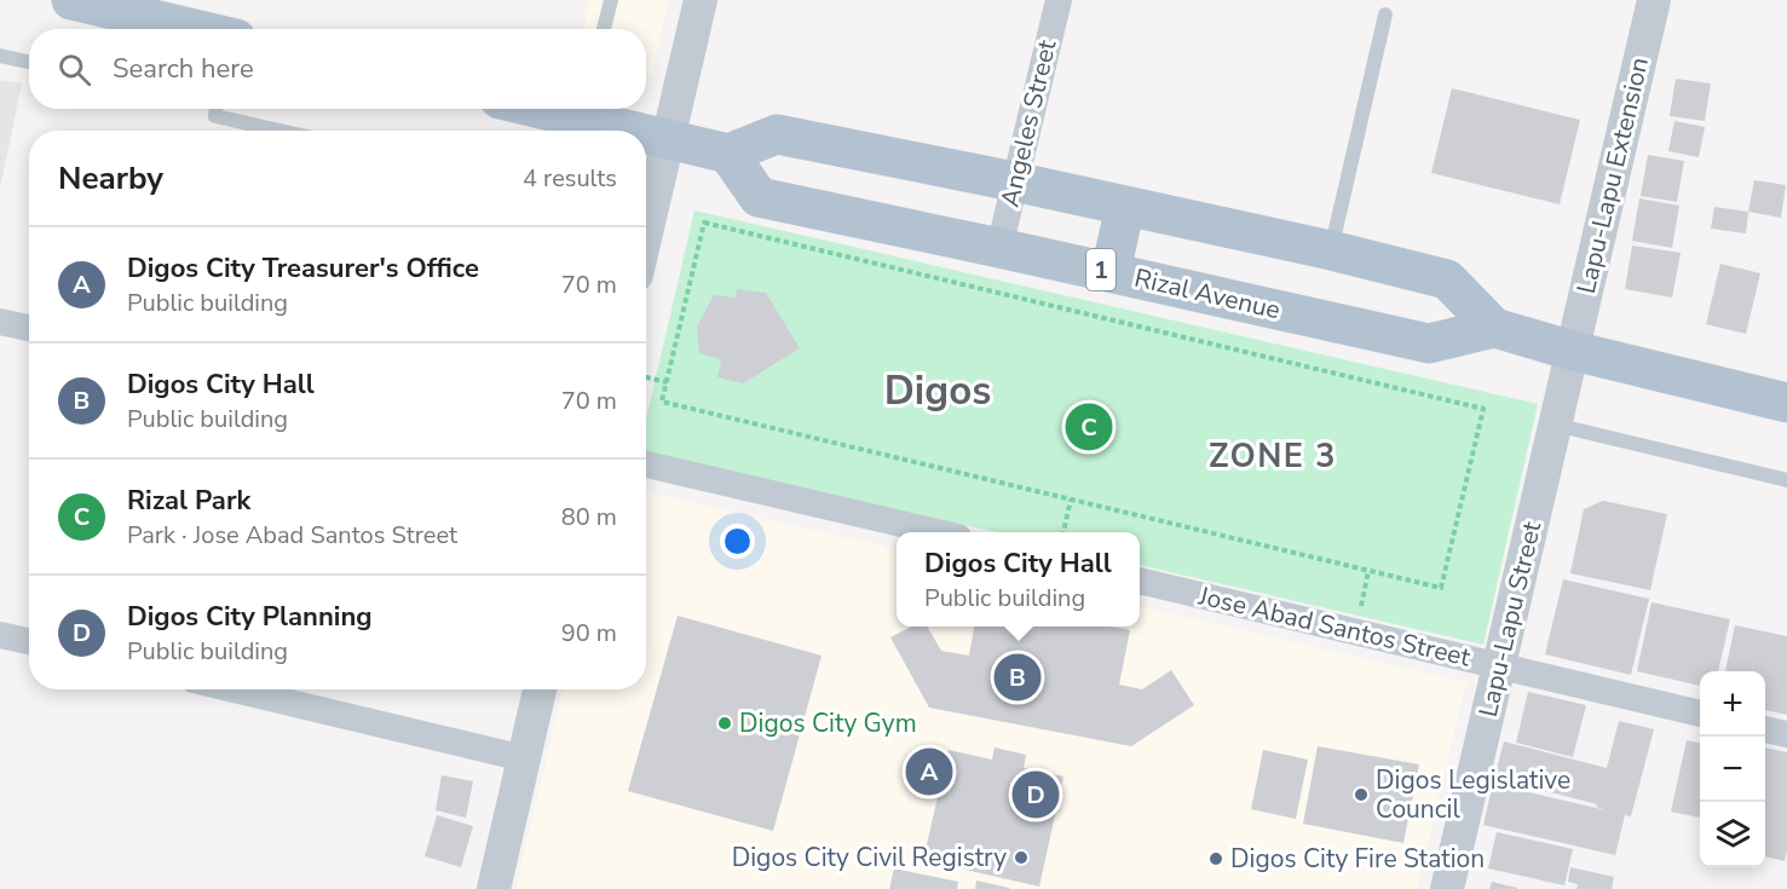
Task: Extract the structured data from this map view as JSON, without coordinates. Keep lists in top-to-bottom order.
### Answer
{
  "streets": {
    "main road": ["1", "Rizal Avenue"],
    "street": [
      "Angeles Street",
      "Lapu-Lapu Extension",
      "Lapu-Lapu Street",
      "Jose Abad Santos Street"
    ]
  },
  "crossings": [
    ["Angeles Street", "Rizal Avenue"],
    ["Lapu-Lapu Extension", "Rizal Avenue"],
    ["Lapu-Lapu Extension", "Lapu-Lapu Street"],
    ["Rizal Avenue", "Lapu-Lapu Street"],
    ["Lapu-Lapu Street", "Jose Abad Santos Street"]
  ],
  "districts": ["Digos", "ZONE 3"],
  "places": [
    "Digos City Gym",
    "Digos Legislative Council",
    "Digos City Civil Registry",
    "Digos City Fire Station"
  ],
  "page": {
    "search": "Search here",
    "heading": ["Nearby", "4 results"],
    "list": [
      {
        "mark": "A",
        "name": "Digos City Treasurer's Office",
        "note": "Public building",
        "value": "70 m"
      },
      {
        "mark": "B",
        "name": "Digos City Hall",
        "note": "Public building",
        "value": "70 m"
      },
      {
        "mark": "C",
        "name": "Rizal Park",
        "note": "Park · Jose Abad Santos Street",
        "value": "80 m"
      },
      {
        "mark": "D",
        "name": "Digos City Planning",
        "note": "Public building",
        "value": "90 m"
      }
    ],
    "pins": [
      "C",
      "B",
      "A",
      "D"
    ],
    "popup": ["Digos City Hall", "Public building"],
    "map_buttons": ["+", "−"]
  }
}
